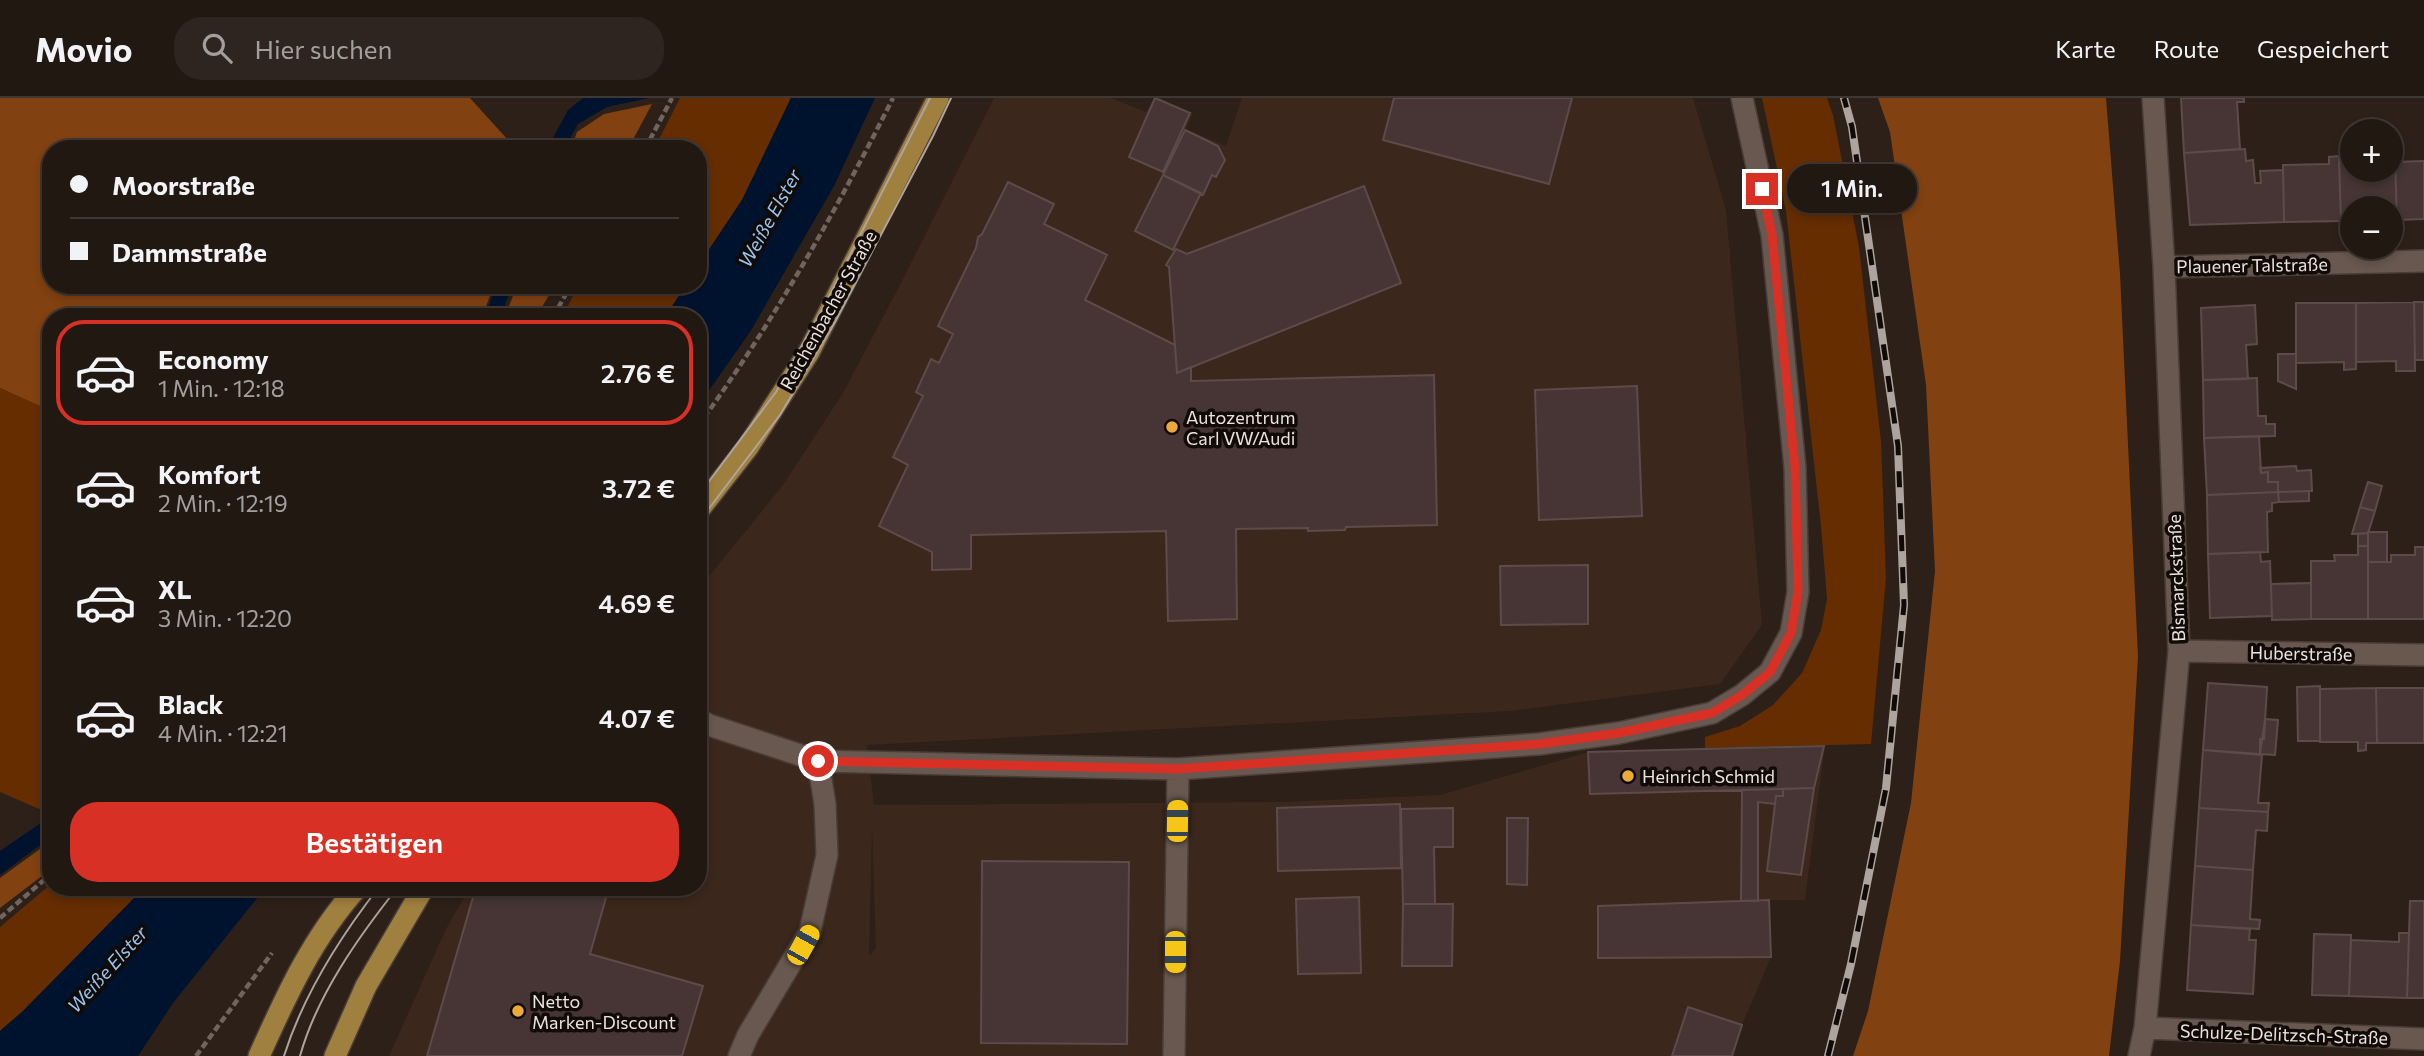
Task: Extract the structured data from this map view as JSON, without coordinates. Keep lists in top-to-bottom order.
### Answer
{
  "streets": {
    "main road": ["Reichenbacher Straße"],
    "street": [
      "Plauener Talstraße",
      "Bismarckstraße",
      "Huberstraße",
      "Schulze-Delitzsch-Straße"
    ]
  },
  "crossings": [
    ["Plauener Talstraße", "Bismarckstraße"],
    ["Bismarckstraße", "Huberstraße"],
    ["Bismarckstraße", "Schulze-Delitzsch-Straße"]
  ],
  "water": ["Weiße Elster"],
  "places": ["Autozentrum Carl VW/Audi", "Heinrich Schmid", "Netto Marken-Discount"],
  "page": {
    "header": "Movio",
    "search": "Hier suchen",
    "nav": ["Karte", "Route", "Gespeichert"],
    "map_buttons": ["+", "−"],
    "banner": ["Moorstraße", "Dammstraße"],
    "bubble": "1 Min.",
    "list": [
      {
        "name": "Economy",
        "note": "1 Min. · 12:18",
        "value": "2.76 €"
      },
      {
        "name": "Komfort",
        "note": "2 Min. · 12:19",
        "value": "3.72 €"
      },
      {
        "name": "XL",
        "note": "3 Min. · 12:20",
        "value": "4.69 €"
      },
      {
        "name": "Black",
        "note": "4 Min. · 12:21",
        "value": "4.07 €"
      }
    ],
    "buttons": "Bestätigen"
  }
}
